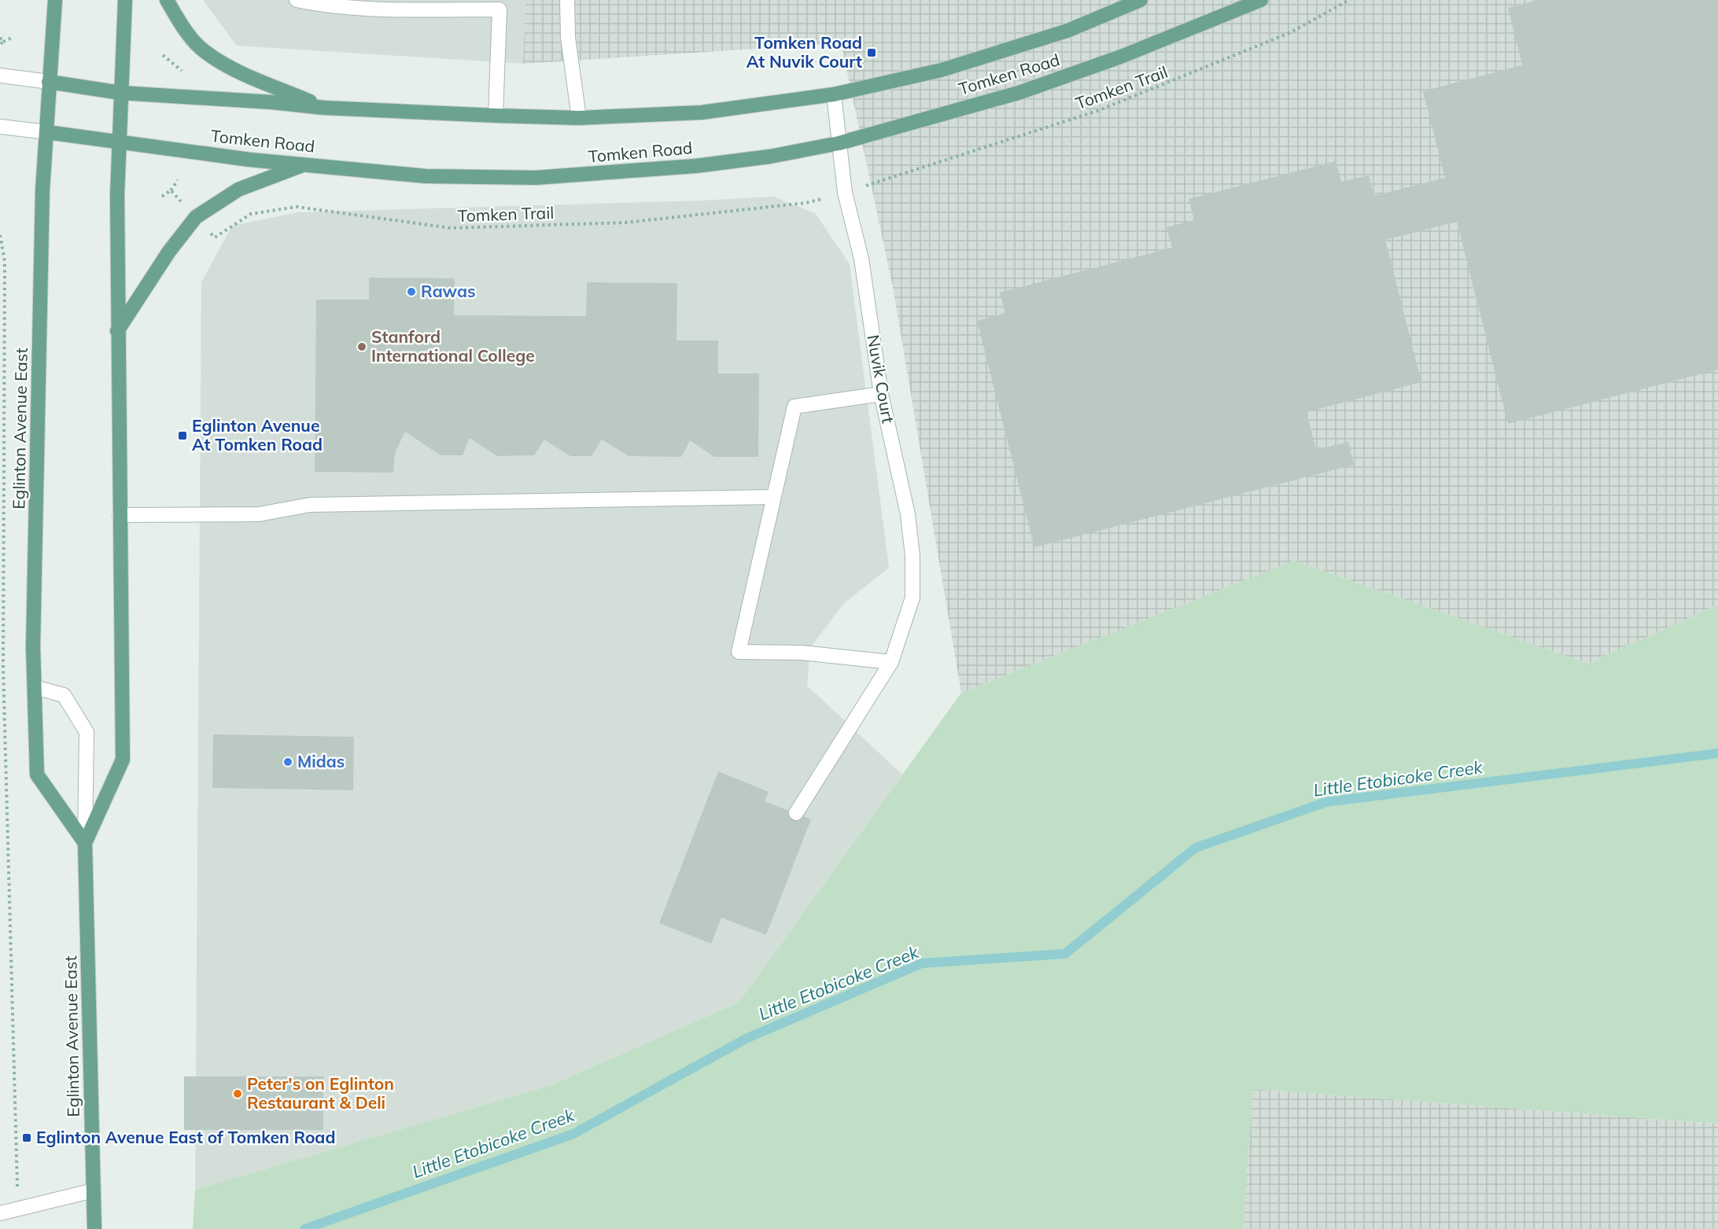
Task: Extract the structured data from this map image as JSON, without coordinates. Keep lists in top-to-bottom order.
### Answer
{
  "streets": {
    "main road": ["Tomken Road", "Eglinton Avenue East"],
    "street": ["Nuvik Court"],
    "path": ["Tomken Trail"]
  },
  "crossings": [
    ["Tomken Road", "Nuvik Court"],
    ["Tomken Road", "Eglinton Avenue East"]
  ],
  "water": ["Little Etobicoke Creek"],
  "places": {
    "transit": ["Tomken Road At Nuvik Court", "Eglinton Avenue At Tomken Road", "Eglinton Avenue East of Tomken Road"],
    "other": [
      "Rawas",
      "Stanford International College",
      "Midas",
      "Peter's on Eglinton Restaurant & Deli"
    ]
  }
}
